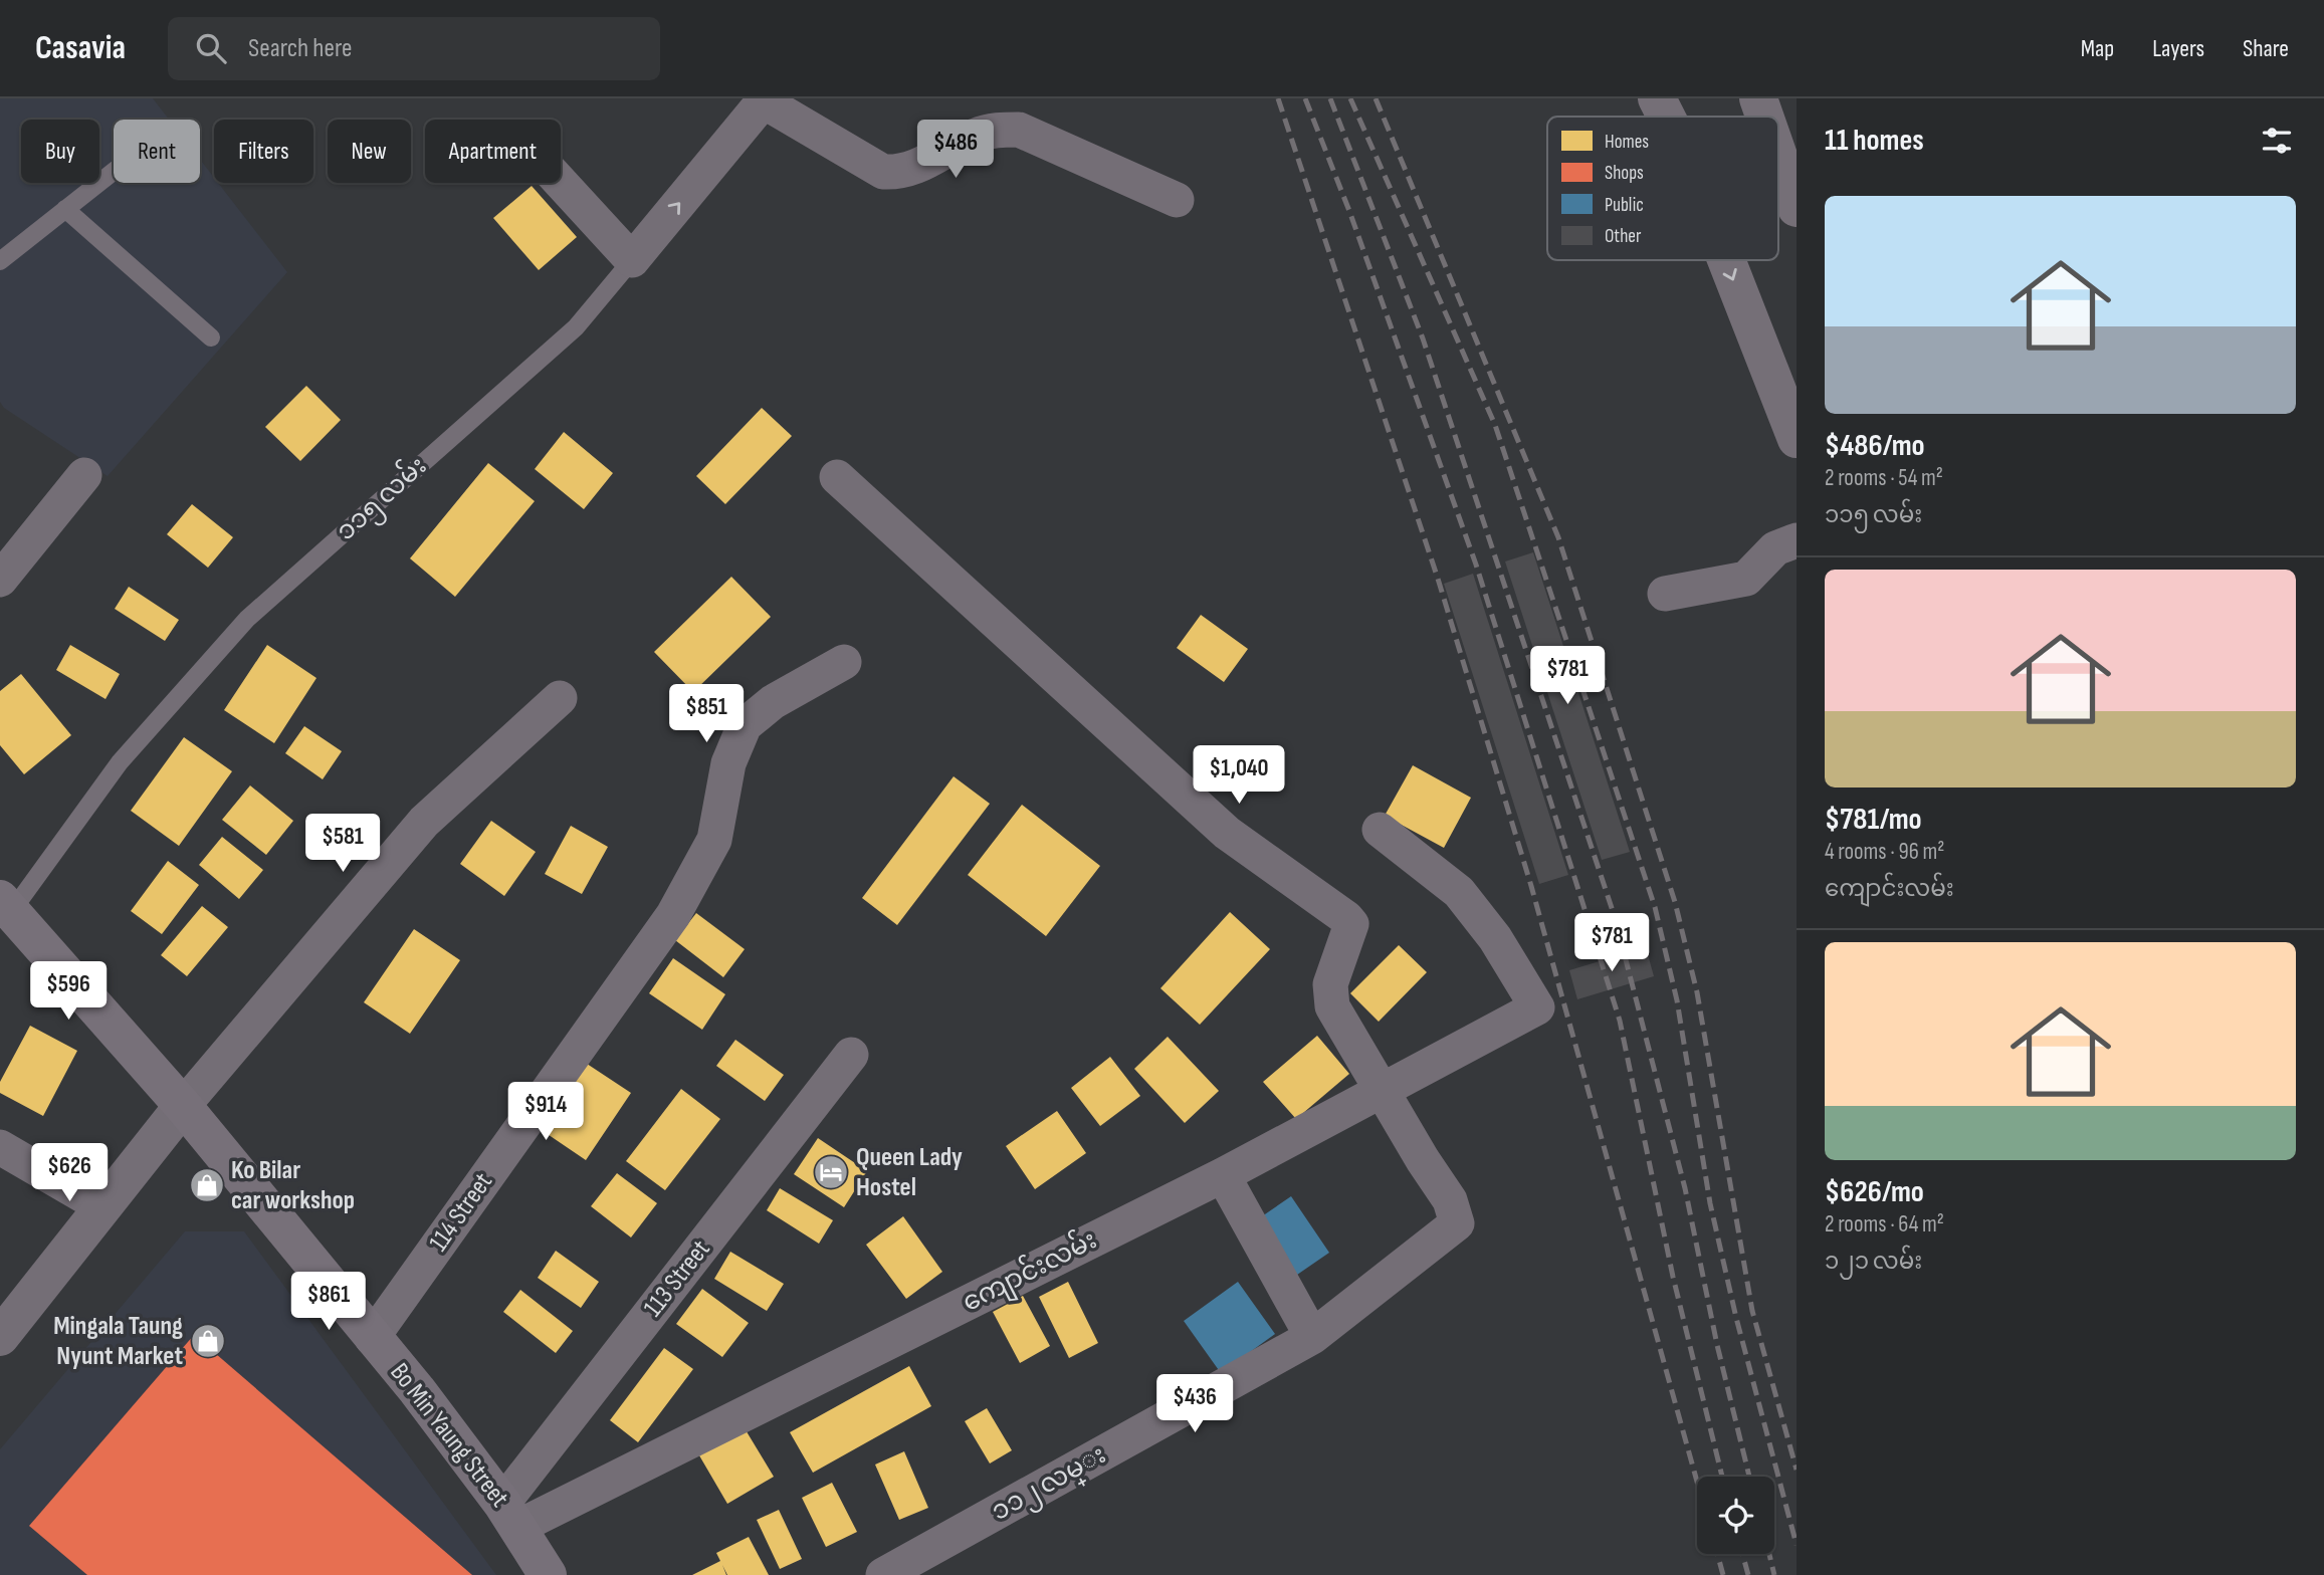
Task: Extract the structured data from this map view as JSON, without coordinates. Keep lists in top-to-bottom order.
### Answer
{
  "streets": {
    "main road": ["Bo Min Yaung Street"],
    "street": [
      "၁၁၅ လမ်း",
      "114 Street",
      "ကျောင်းလမ်း",
      "113 Street",
      "၁၁၂ လမ္း"
    ]
  },
  "crossings": [
    ["၁၁၅ လမ်း", "Bo Min Yaung Street"],
    ["114 Street", "Bo Min Yaung Street"],
    ["ကျောင်းလမ်း", "113 Street"],
    ["ကျောင်းလမ်း", "Bo Min Yaung Street"],
    ["ကျောင်းလမ်း", "၁၁၂ လမ္း"],
    ["113 Street", "Bo Min Yaung Street"]
  ],
  "places": {
    "hotel": ["Queen Lady Hostel"],
    "shop": ["Ko Bilar car workshop", "Mingala Taung Nyunt Market"]
  },
  "legend": [
    "Homes",
    "Shops",
    "Public",
    "Other"
  ],
  "page": {
    "header": "Casavia",
    "search": "Search here",
    "nav": ["Map", "Layers", "Share"],
    "heading": "11 homes",
    "price": [
      "$486",
      "$781",
      "$851",
      "$1,040",
      "$581",
      "$781",
      "$596",
      "$914",
      "$626",
      "$861",
      "$436"
    ],
    "chip": [
      "Buy",
      "Rent",
      "Filters",
      "New",
      "Apartment"
    ],
    "list": [
      {
        "name": "$486/mo",
        "note": "2 rooms · 54 m² · ၁၁၅ လမ်း"
      },
      {
        "name": "$781/mo",
        "note": "4 rooms · 96 m² · ကျောင်းလမ်း"
      },
      {
        "name": "$626/mo",
        "note": "2 rooms · 64 m² · ၁၂၁ လမ်း"
      }
    ]
  }
}
